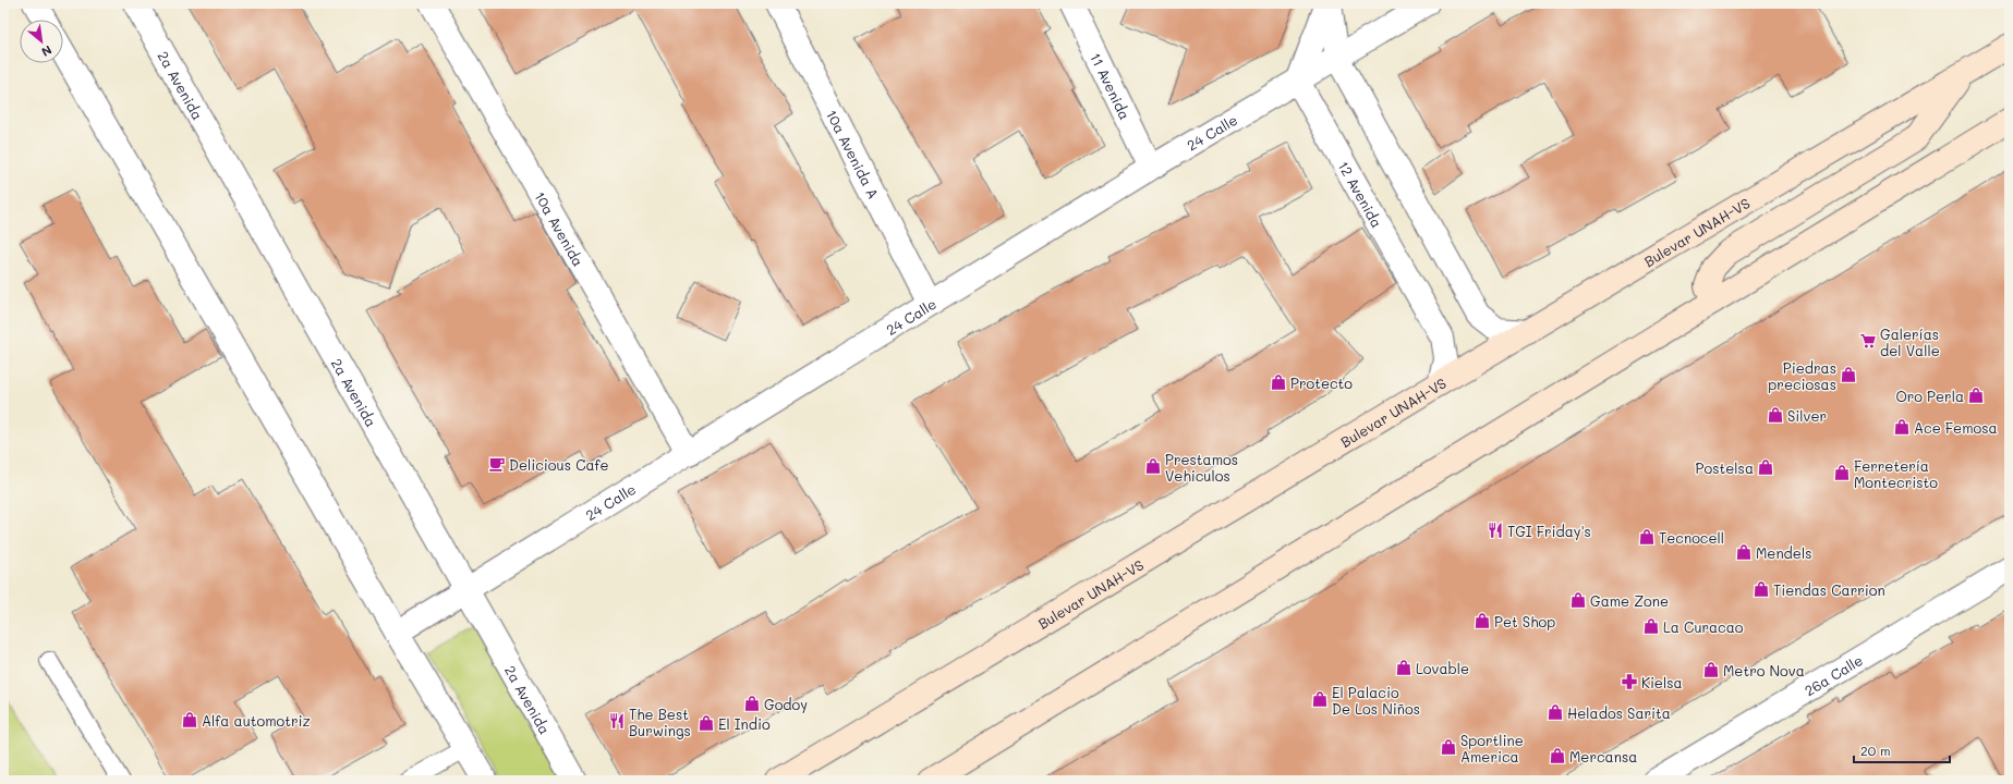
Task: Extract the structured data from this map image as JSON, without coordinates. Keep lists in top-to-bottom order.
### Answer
{
  "streets": {
    "main road": ["Bulevar UNAH-VS"],
    "street": [
      "2a Avenida",
      "11 Avenida",
      "24 Calle",
      "10a Avenida A",
      "12 Avenida",
      "10a Avenida",
      "26a Calle"
    ]
  },
  "crossings": [
    ["2a Avenida", "24 Calle"],
    ["11 Avenida", "24 Calle"],
    ["24 Calle", "10a Avenida A"],
    ["24 Calle", "12 Avenida"],
    ["24 Calle", "10a Avenida"],
    ["12 Avenida", "Bulevar UNAH-VS"]
  ],
  "places": {
    "supermarket": ["Galerías del Valle"],
    "shop": [
      "Piedras preciosas",
      "Protecto",
      "Oro Perla",
      "Silver",
      "Ace Femosa",
      "Prestamos Vehiculos",
      "Postelsa",
      "Ferretería Montecristo",
      "Tecnocell",
      "Mendels",
      "Tiendas Carrion",
      "Game Zone",
      "Pet Shop",
      "La Curacao",
      "Lovable",
      "Metro Nova",
      "El Palacio De Los Niños",
      "Godoy",
      "Helados Sarita",
      "Alfa automotriz",
      "El Indio",
      "Sportline America",
      "Mercansa"
    ],
    "cafe": ["Delicious Cafe"],
    "restaurant": ["TGI Friday's", "The Best Burwings"],
    "pharmacy": ["Kielsa"]
  },
  "scale_bar": "20 m",
  "north": "bottom right"
}
